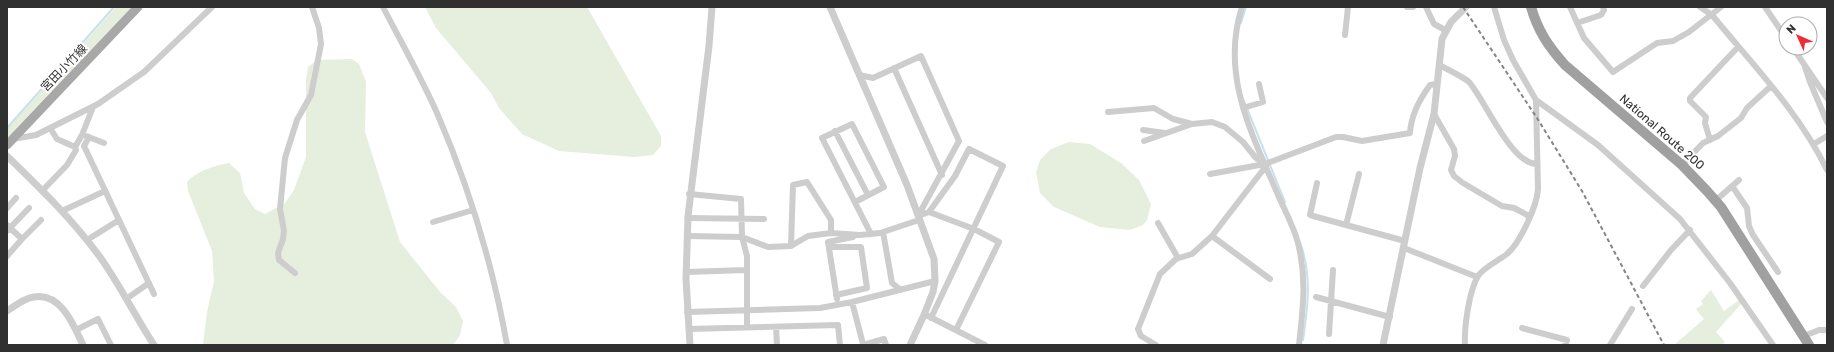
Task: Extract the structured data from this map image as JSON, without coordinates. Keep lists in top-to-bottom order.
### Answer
{
  "streets": {
    "highway": ["National Route 200"],
    "main road": ["宮田小竹線"]
  },
  "north": "top left"
}
